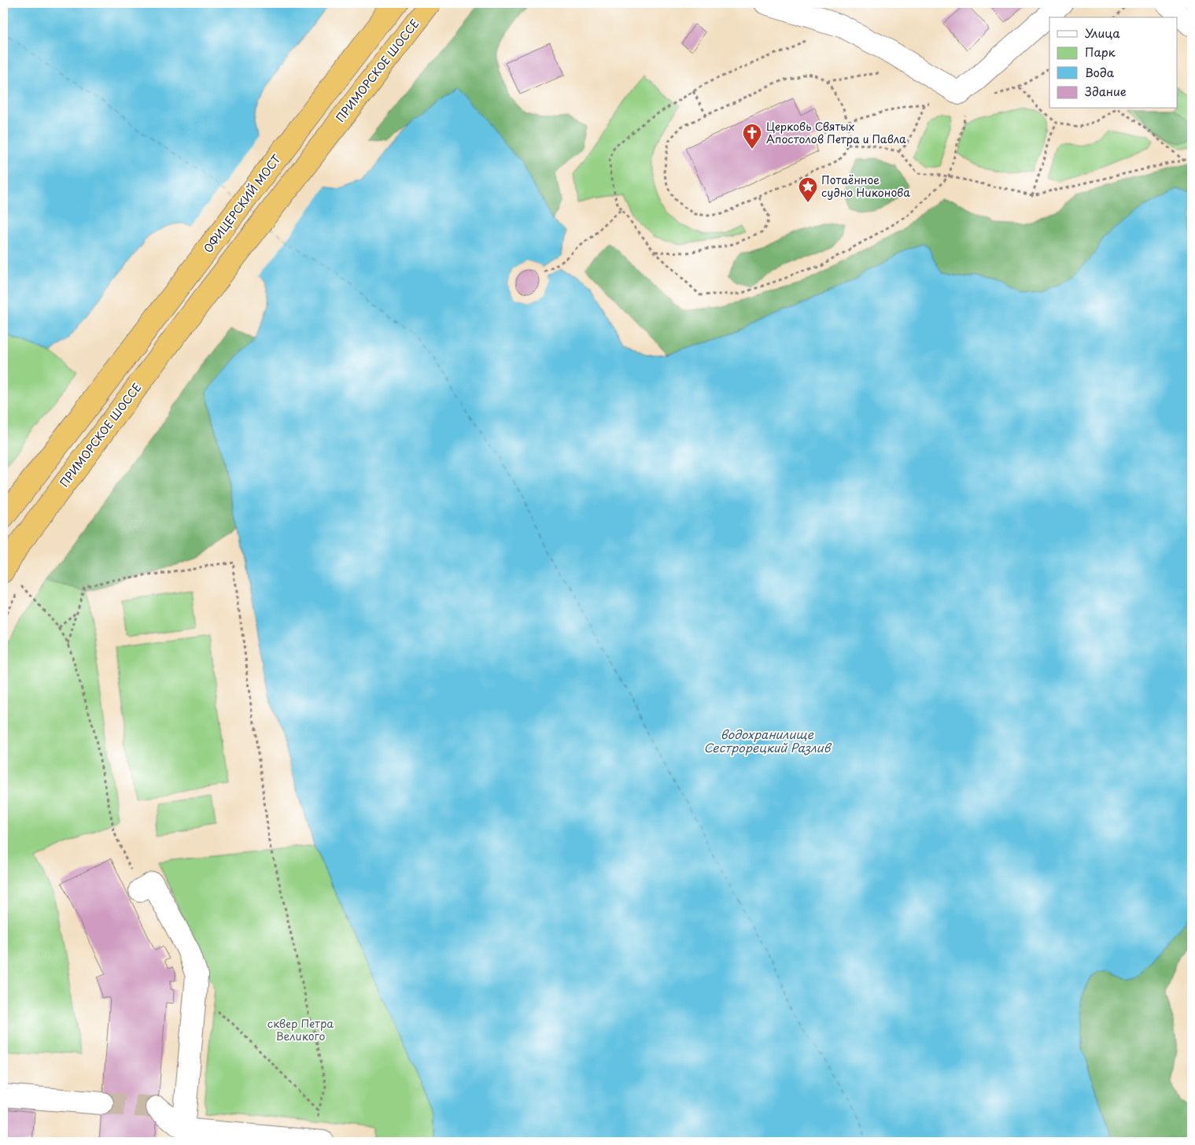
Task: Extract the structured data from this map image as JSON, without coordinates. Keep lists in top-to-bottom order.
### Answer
{
  "streets": {
    "highway": ["ПРИМОРСКОЕ ШОССЕ", "ОФИЦЕРСКИЙ МОСТ"]
  },
  "water": ["водохранилище Сестрорецкий Разлив"],
  "parks": ["сквер Петра Великого"],
  "places": {
    "church": ["Церковь Святых Апостолов Петра и Павла"],
    "place": ["Потаённое судно Никонова"]
  },
  "legend": [
    "Улица",
    "Парк",
    "Вода",
    "Здание"
  ]
}
